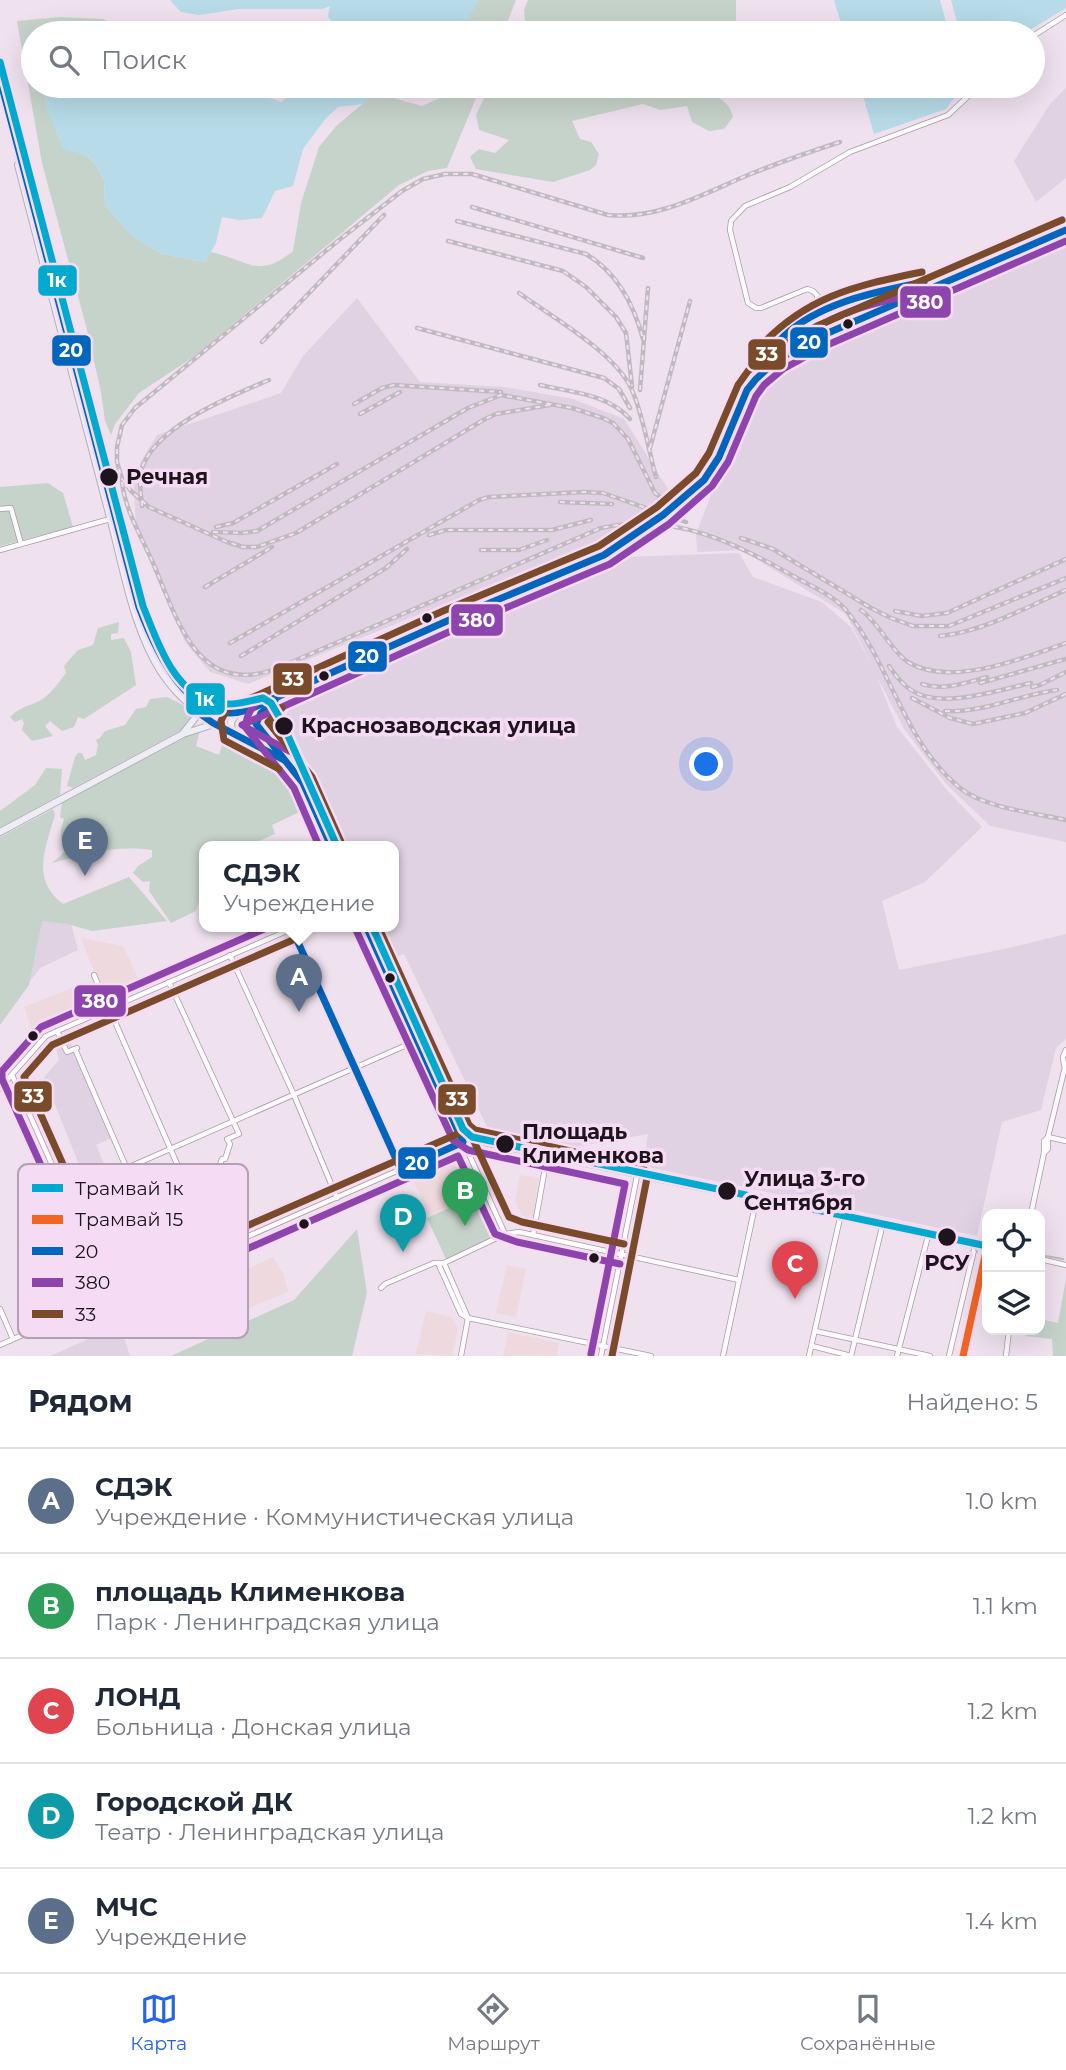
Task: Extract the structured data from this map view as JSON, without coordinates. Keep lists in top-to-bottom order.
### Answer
{
  "places": [
    "Речная",
    "Краснозаводская улица",
    "Площадь Клименкова",
    "Улица 3-го Сентября",
    "РСУ"
  ],
  "lines": [
    "tram line 1к",
    "transit line 20",
    "transit line 33",
    "transit line 380",
    "tram line 15"
  ],
  "legend": [
    "Трамвай 1к",
    "Трамвай 15",
    "20",
    "380",
    "33"
  ],
  "page": {
    "search": "Поиск",
    "pins": [
      "E",
      "A",
      "B",
      "D",
      "C"
    ],
    "popup": ["СДЭК", "Учреждение"],
    "heading": ["Рядом", "Найдено: 5"],
    "list": [
      {
        "mark": "A",
        "name": "СДЭК",
        "note": "Учреждение · Коммунистическая улица",
        "value": "1.0 km"
      },
      {
        "mark": "B",
        "name": "площадь Клименкова",
        "note": "Парк · Ленинградская улица",
        "value": "1.1 km"
      },
      {
        "mark": "C",
        "name": "ЛОНД",
        "note": "Больница · Донская улица",
        "value": "1.2 km"
      },
      {
        "mark": "D",
        "name": "Городской ДК",
        "note": "Театр · Ленинградская улица",
        "value": "1.2 km"
      },
      {
        "mark": "E",
        "name": "МЧС",
        "note": "Учреждение",
        "value": "1.4 km"
      }
    ],
    "nav": ["Карта", "Маршрут", "Сохранённые"]
  }
}
